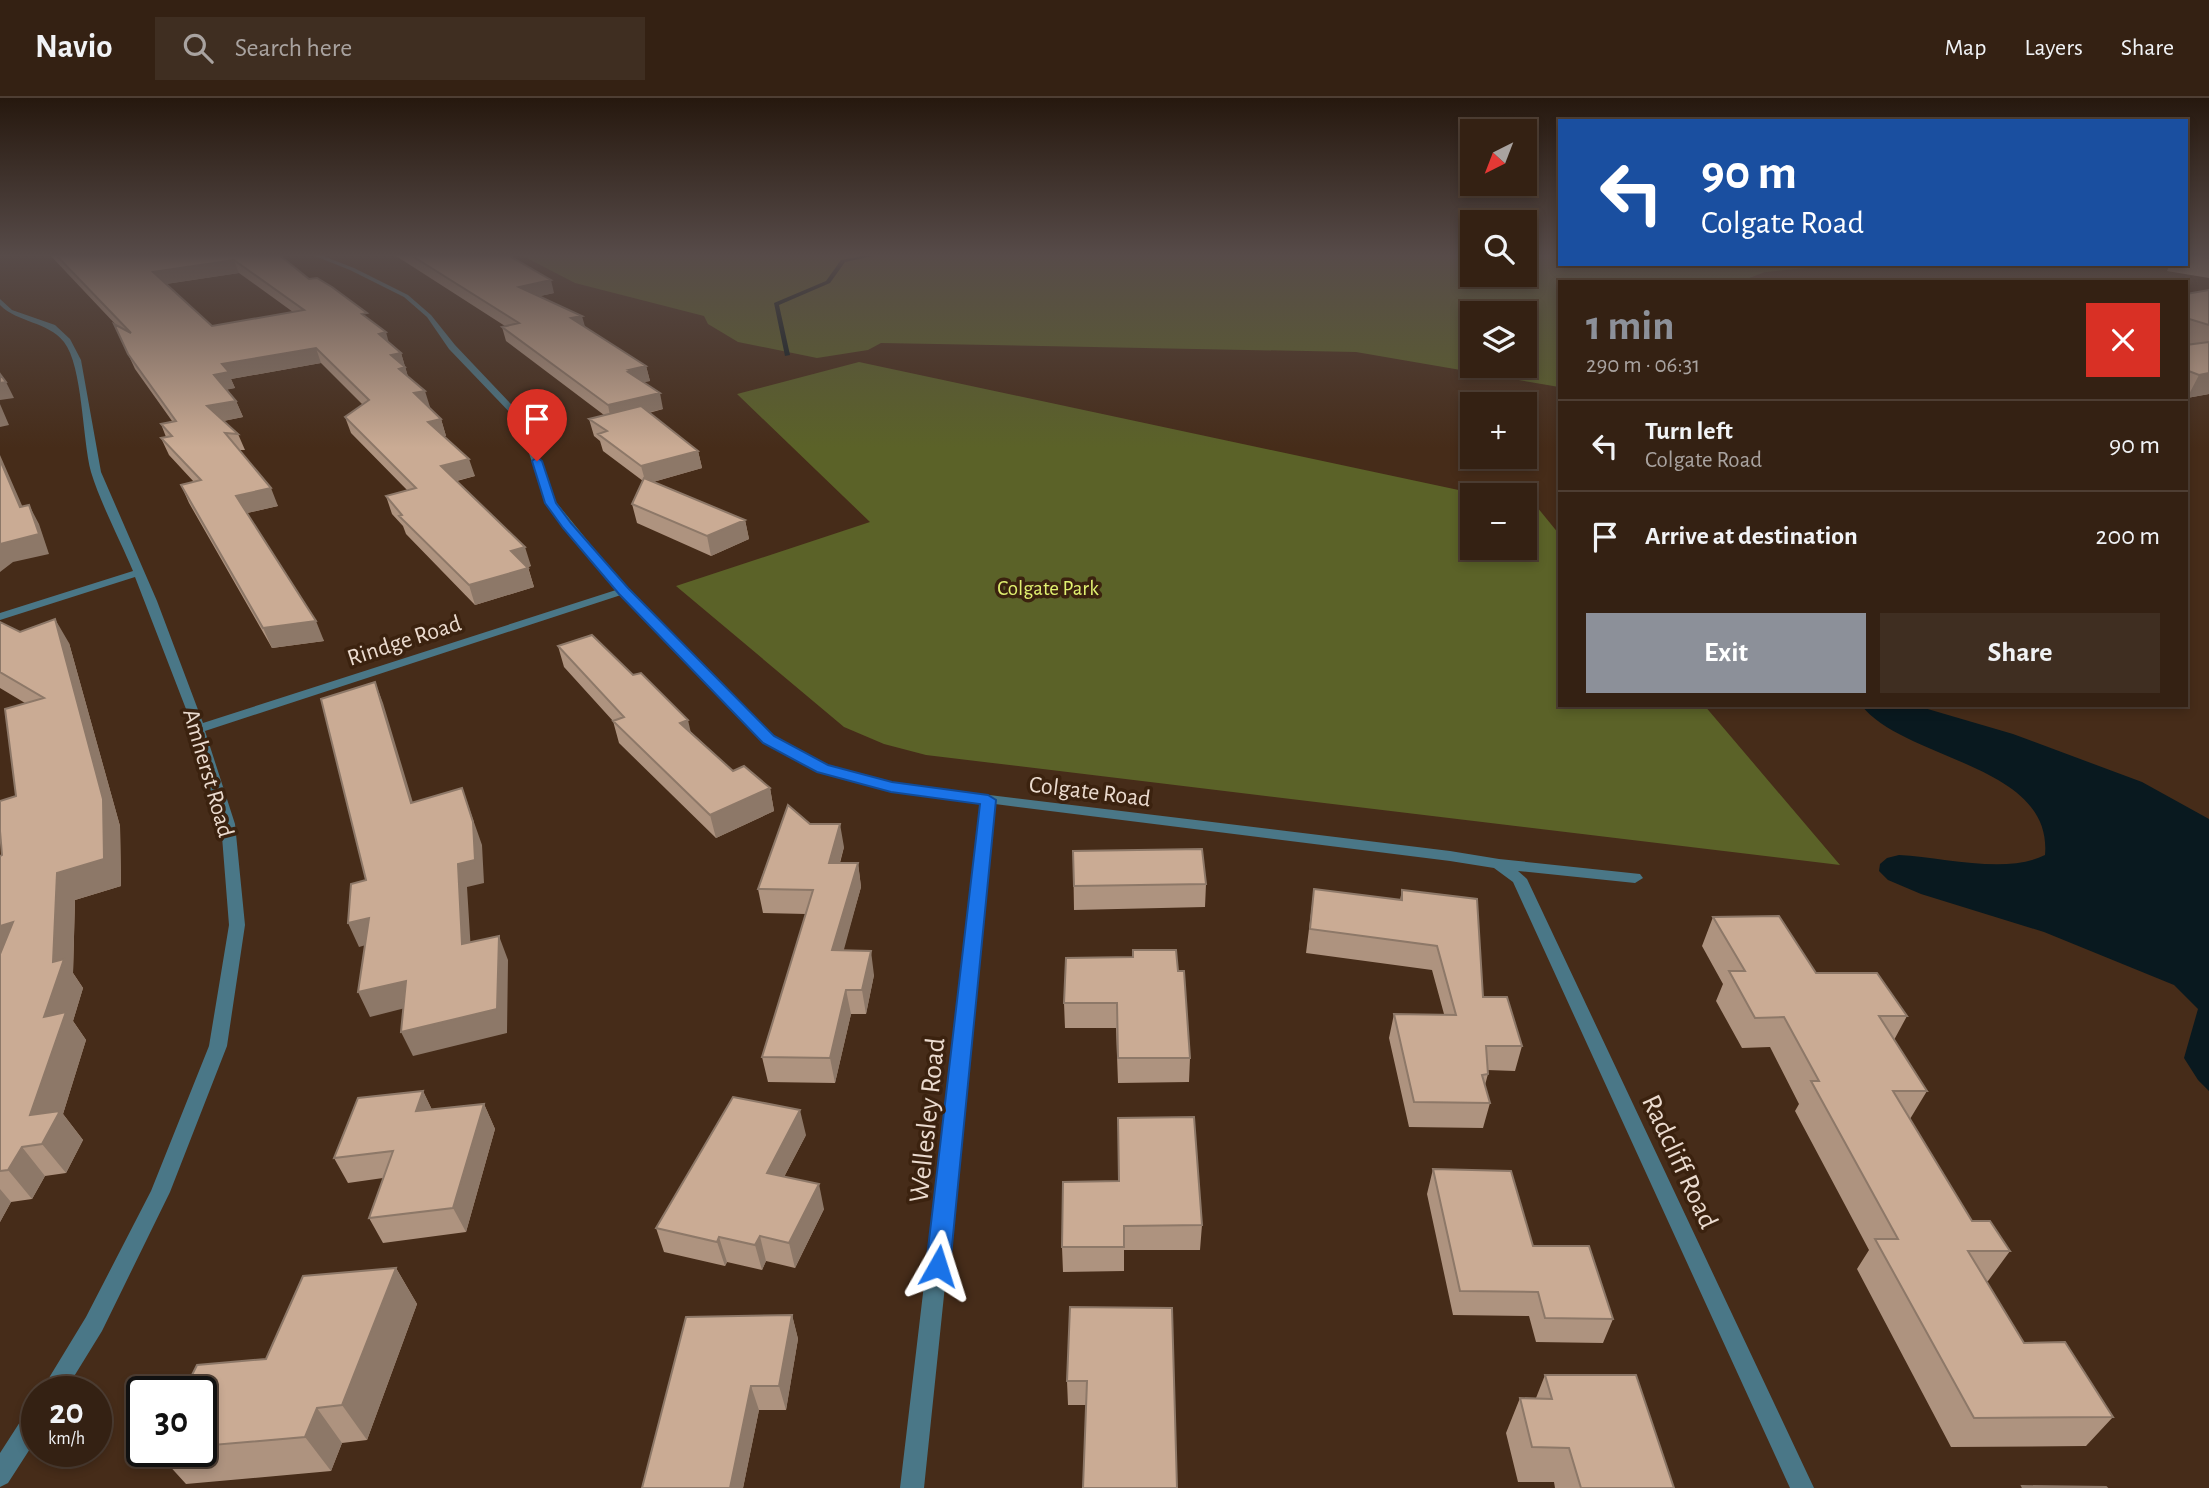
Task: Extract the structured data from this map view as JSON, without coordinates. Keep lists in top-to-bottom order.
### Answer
{
  "streets": {
    "street": [
      "Rindge Road",
      "Amherst Road",
      "Colgate Road",
      "Wellesley Road",
      "Radcliff Road"
    ]
  },
  "crossings": [
    ["Rindge Road", "Amherst Road"],
    ["Rindge Road", "Colgate Road"],
    ["Colgate Road", "Wellesley Road"],
    ["Colgate Road", "Radcliff Road"]
  ],
  "parks": ["Colgate Park"],
  "north": "bottom left",
  "page": {
    "header": "Navio",
    "search": "Search here",
    "nav": ["Map", "Layers", "Share"],
    "map_buttons": ["+", "−"],
    "turn": ["90 m", "Colgate Road"],
    "heading": ["1 min", "290 m · 06:31"],
    "list": [
      {
        "name": "Turn left",
        "note": "Colgate Road",
        "value": "90 m"
      },
      {
        "name": "Arrive at destination",
        "value": "200 m"
      }
    ],
    "buttons": ["Exit", "Share"],
    "speed": "20 km/h",
    "limit": "30"
  }
}
